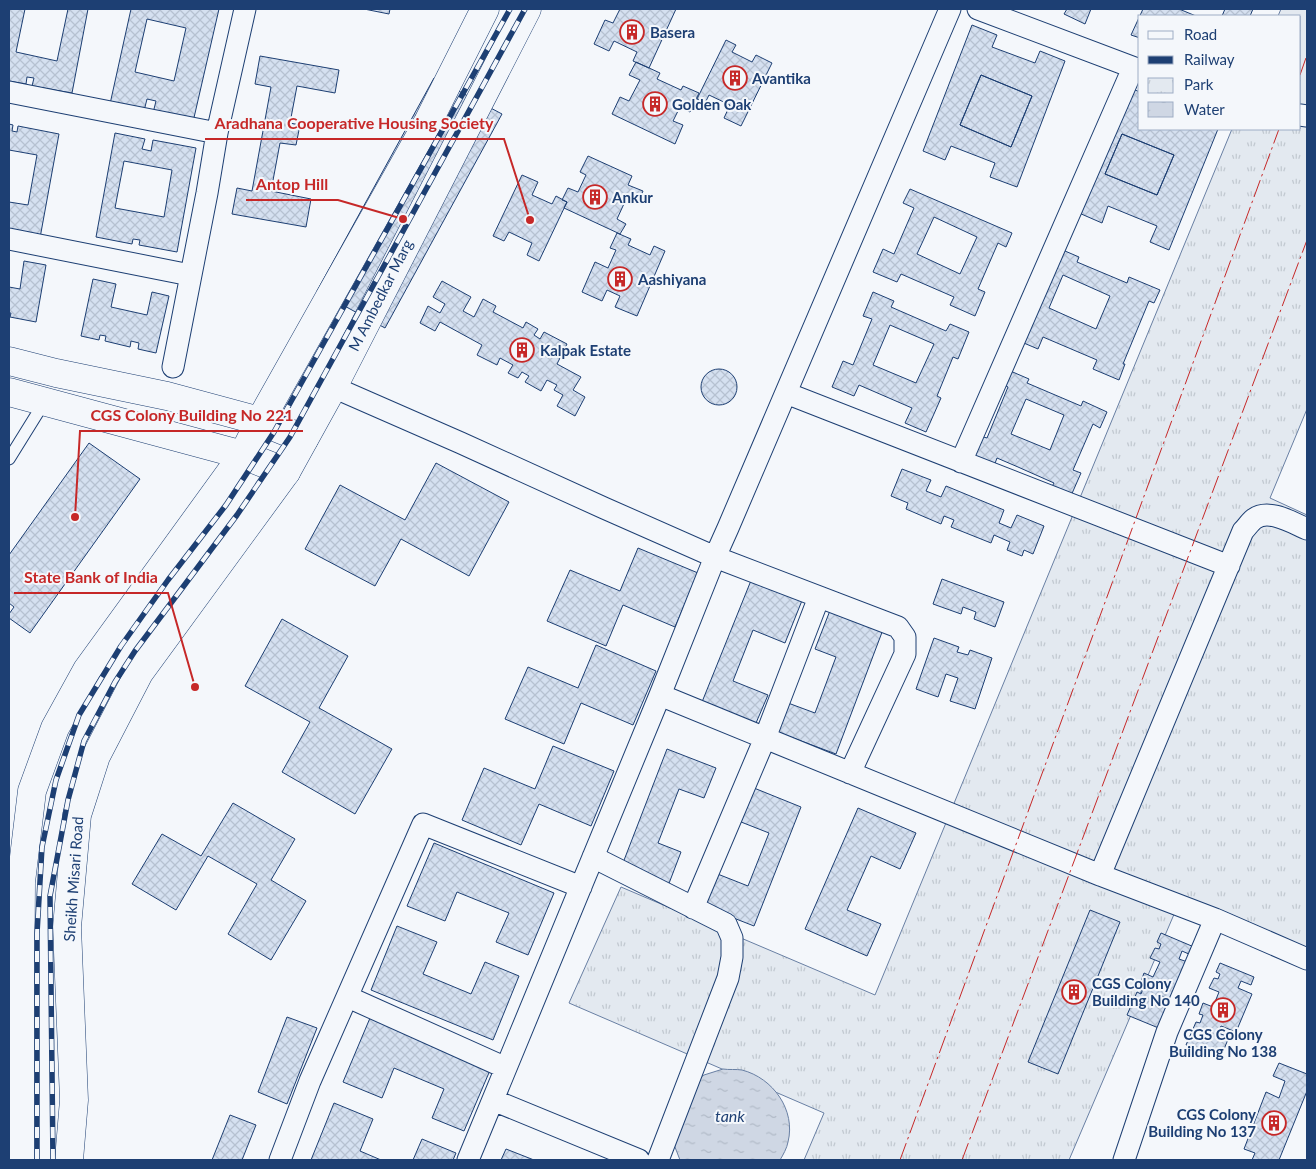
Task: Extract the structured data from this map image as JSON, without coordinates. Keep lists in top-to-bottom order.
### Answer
{
  "streets": {
    "main road": ["M Ambedkar Marg", "Sheikh Misari Road"]
  },
  "crossings": [
    ["M Ambedkar Marg", "Sheikh Misari Road"]
  ],
  "water": ["tank"],
  "places": {
    "building": [
      "Basera",
      "Avantika",
      "Golden Oak",
      "Ankur",
      "Aashiyana",
      "Kalpak Estate",
      "CGS Colony Building No 140",
      "CGS Colony Building No 138",
      "CGS Colony Building No 137"
    ],
    "other": [
      "Antop Hill",
      "Aradhana Cooperative Housing Society",
      "CGS Colony Building No 221",
      "State Bank of India"
    ]
  },
  "legend": [
    "Road",
    "Railway",
    "Park",
    "Water"
  ]
}
